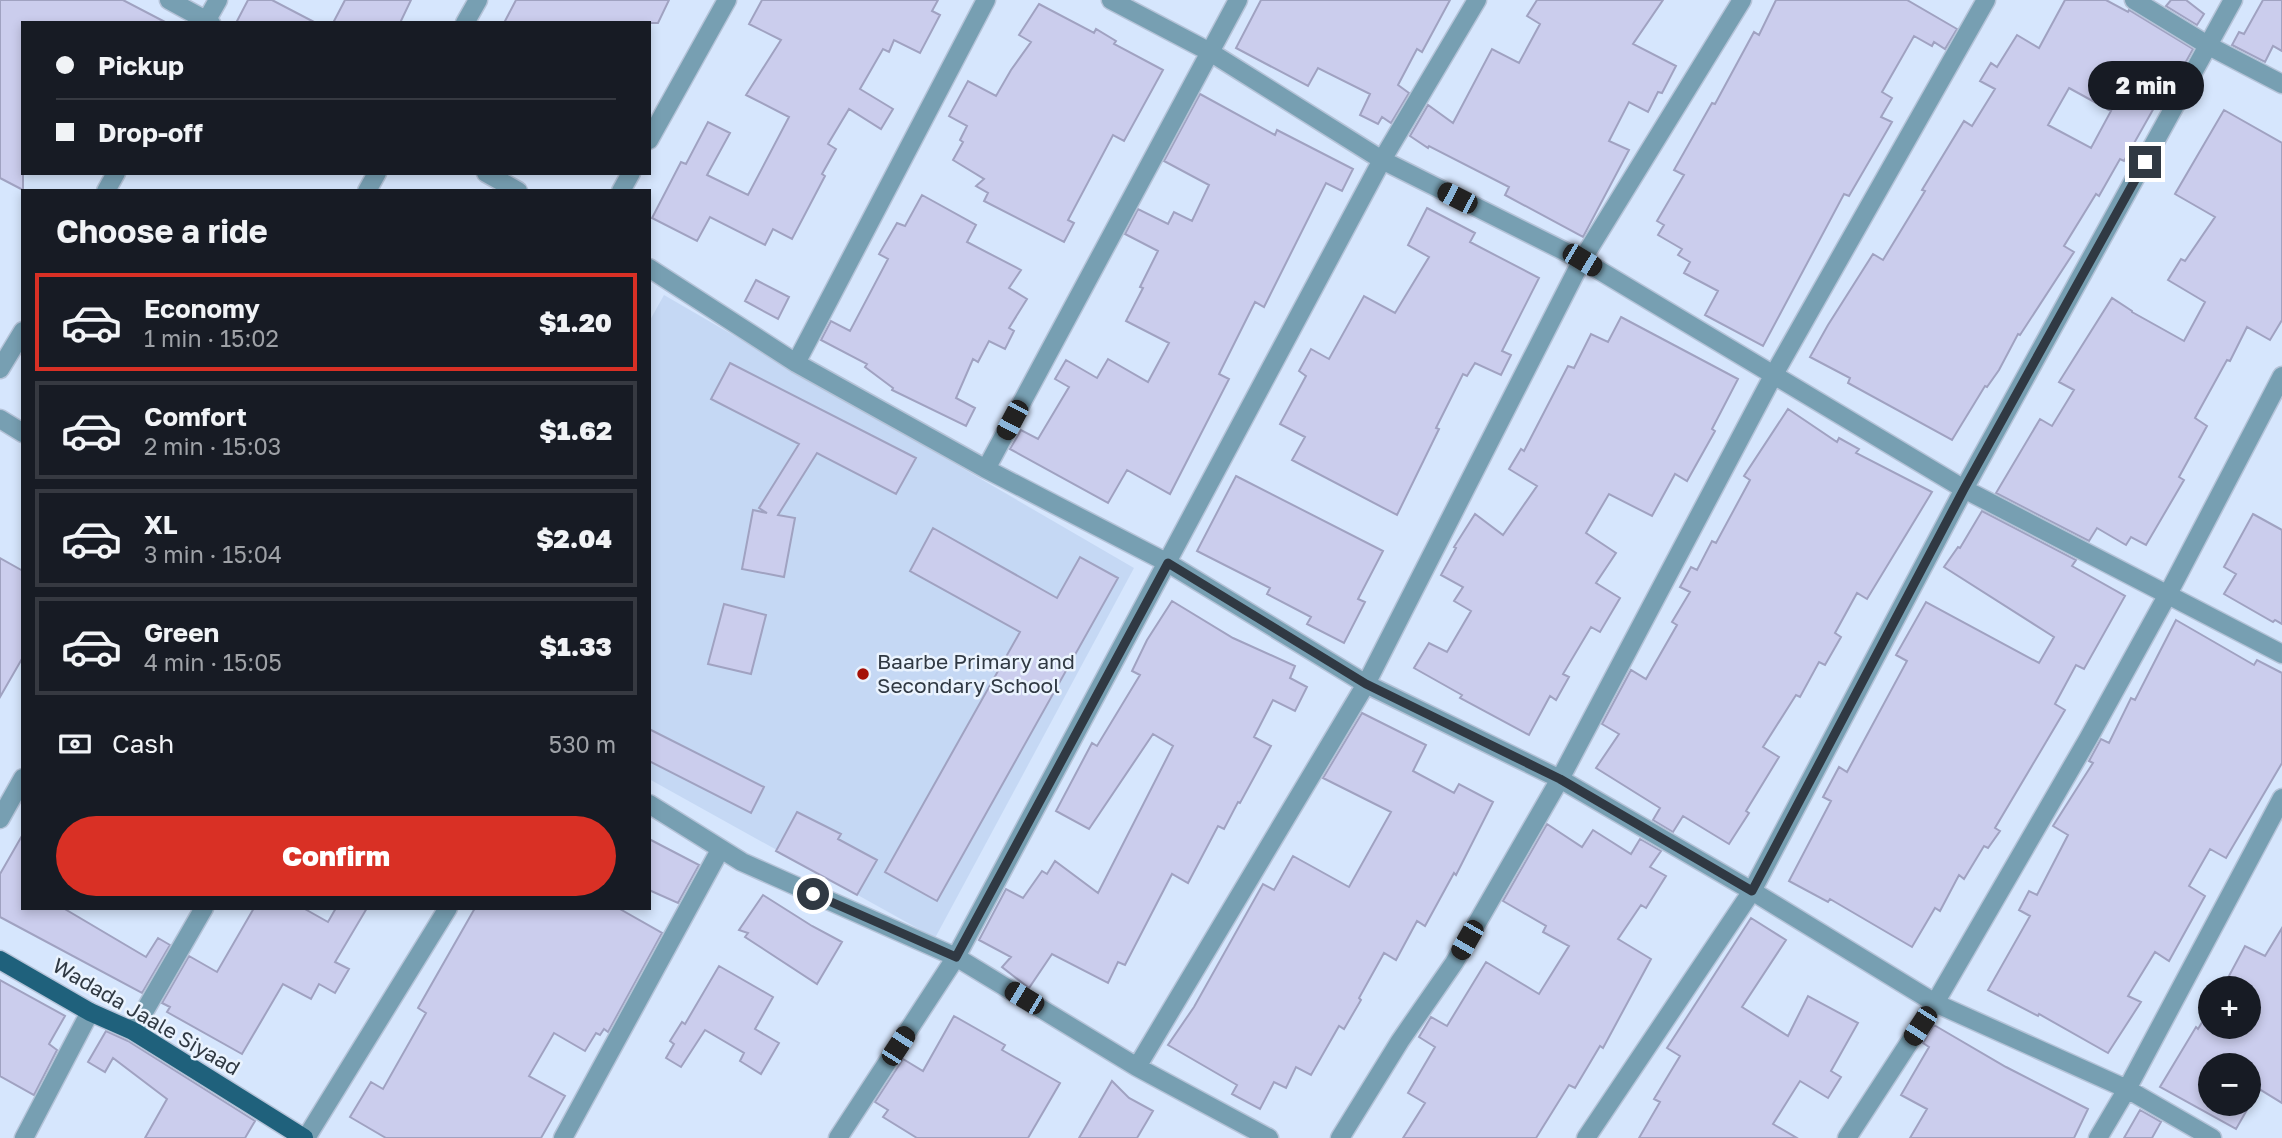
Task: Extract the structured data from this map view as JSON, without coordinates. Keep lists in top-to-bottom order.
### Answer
{
  "streets": {
    "main road": ["Wadada Jaale Siyaad"]
  },
  "places": ["Baarbe Primary and Secondary School"],
  "page": {
    "banner": ["Pickup", "Drop-off"],
    "bubble": "2 min",
    "heading": "Choose a ride",
    "list": [
      {
        "name": "Economy",
        "note": "1 min · 15:02",
        "value": "$1.20"
      },
      {
        "name": "Comfort",
        "note": "2 min · 15:03",
        "value": "$1.62"
      },
      {
        "name": "XL",
        "note": "3 min · 15:04",
        "value": "$2.04"
      },
      {
        "name": "Green",
        "note": "4 min · 15:05",
        "value": "$1.33"
      }
    ],
    "pay": ["Cash", "530 m"],
    "buttons": "Confirm",
    "map_buttons": ["+", "−"]
  }
}
